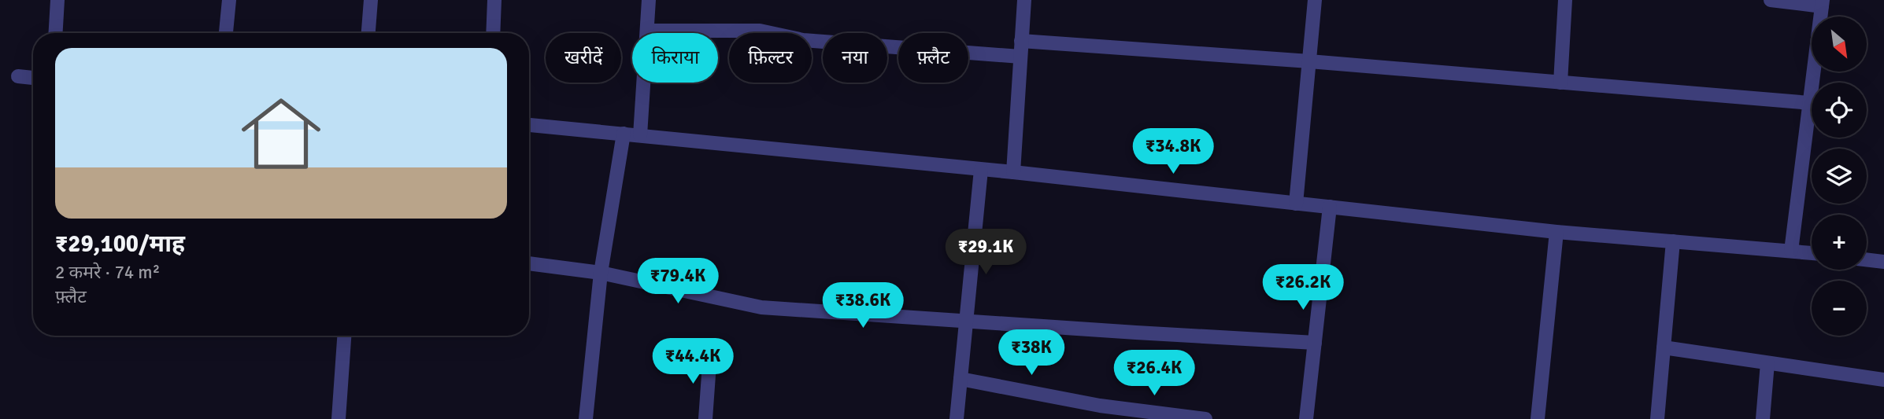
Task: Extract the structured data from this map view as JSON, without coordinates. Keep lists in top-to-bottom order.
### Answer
{
  "north": "bottom right",
  "page": {
    "map_buttons": ["+", "−"],
    "chip": [
      "खरीदें",
      "किराया",
      "फ़िल्टर",
      "नया",
      "फ़्लैट"
    ],
    "list": [
      {
        "name": "₹29,100/माह",
        "note": "2 कमरे · 74 m² · फ़्लैट"
      }
    ],
    "price": [
      "₹34.8K",
      "₹29.1K",
      "₹79.4K",
      "₹26.2K",
      "₹38.6K",
      "₹38K",
      "₹44.4K",
      "₹26.4K"
    ]
  }
}
